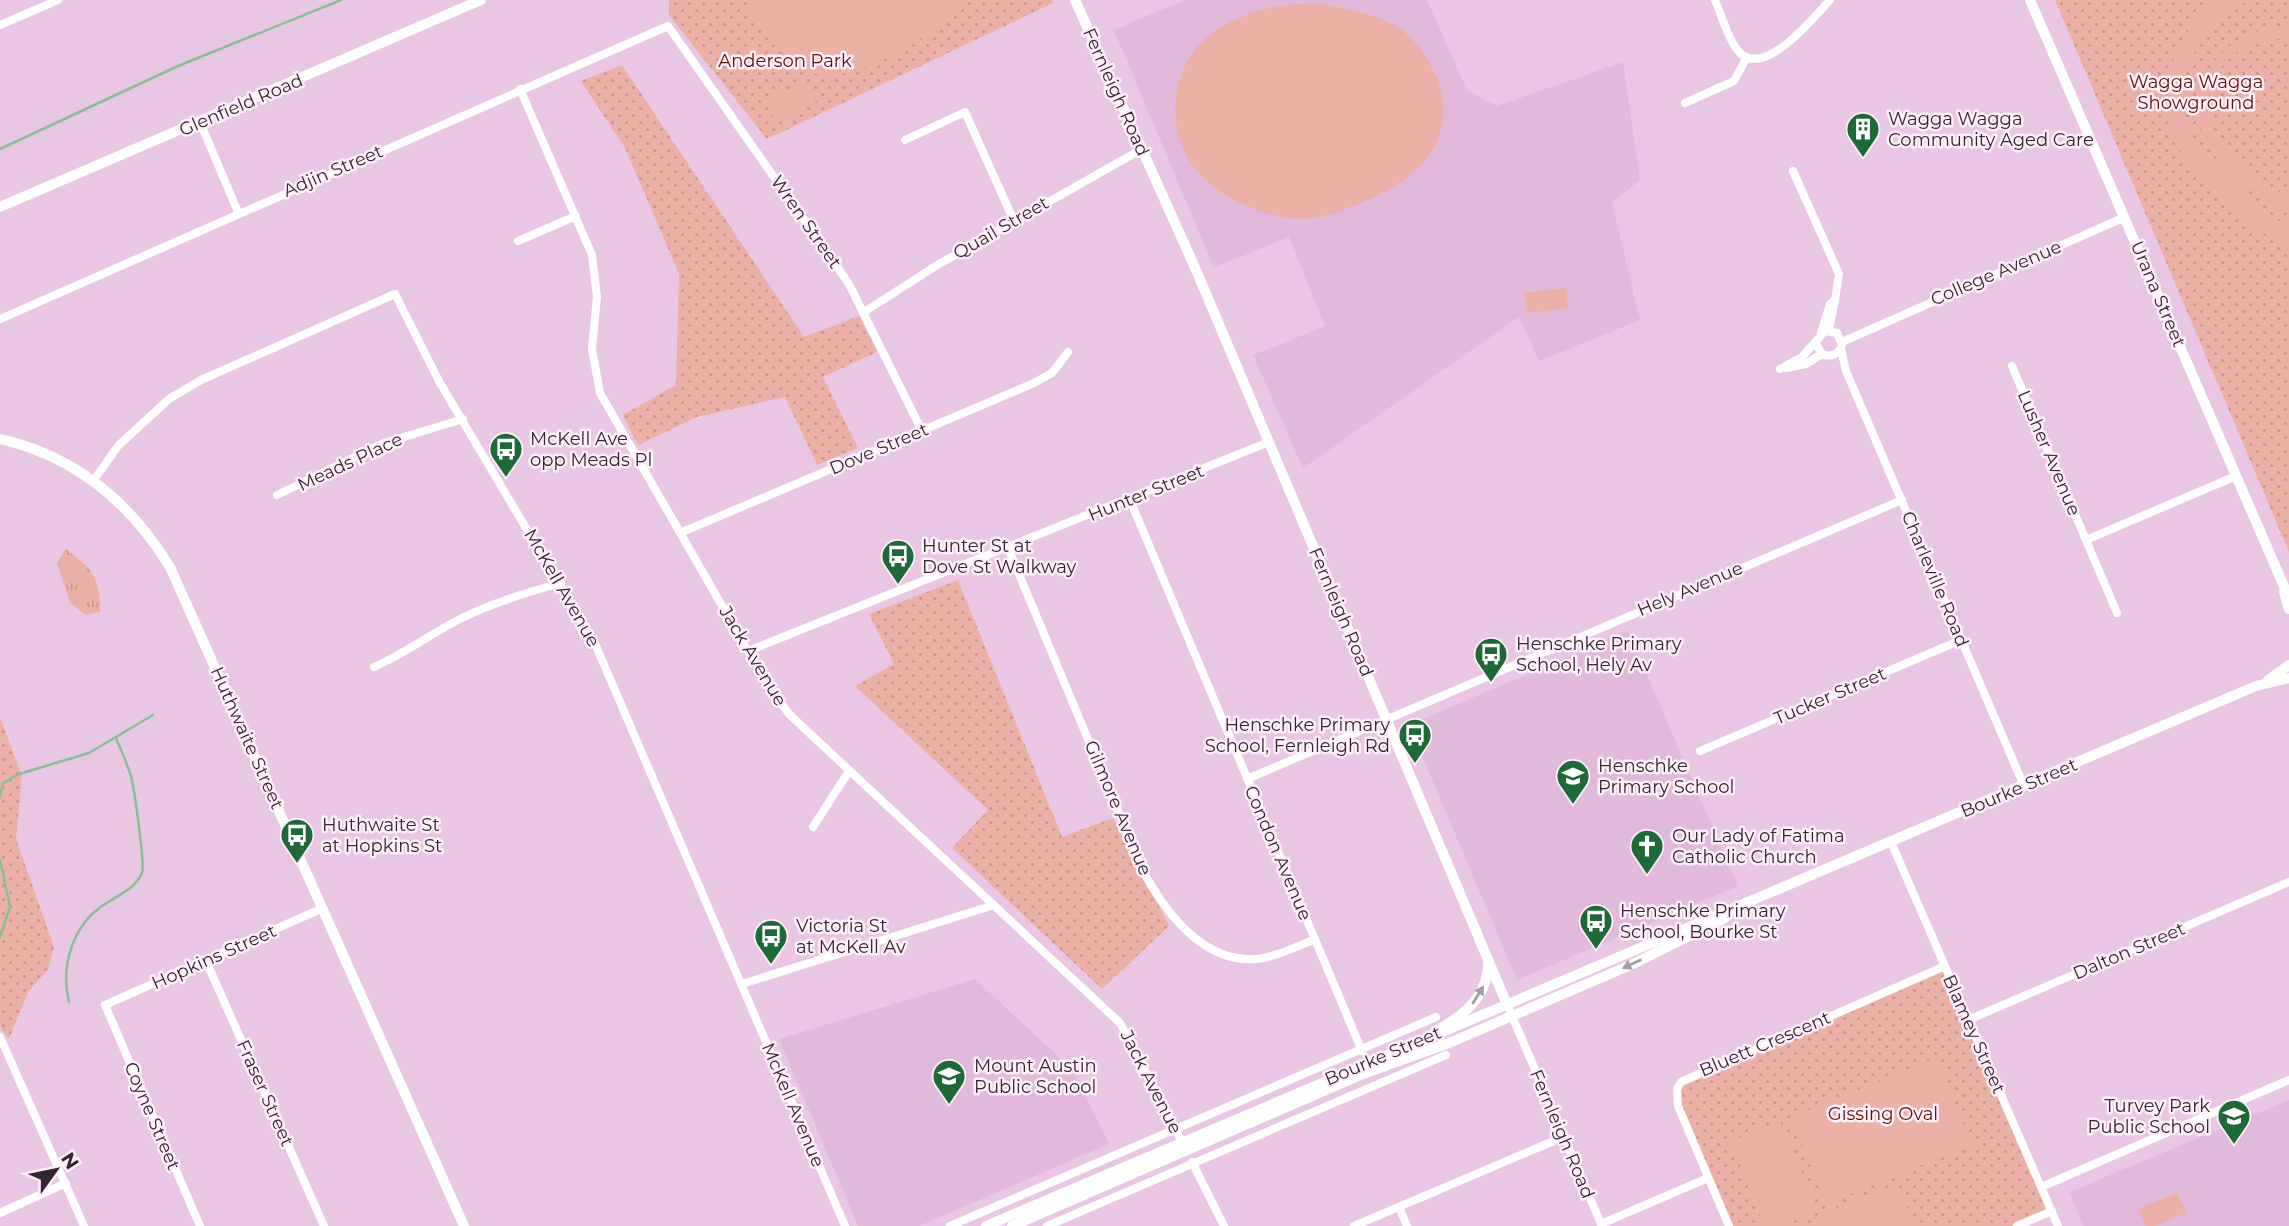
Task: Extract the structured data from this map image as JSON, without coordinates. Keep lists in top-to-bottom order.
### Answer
{
  "streets": {
    "main road": ["Glenfield Road", "Bourke Street"],
    "street": [
      "Fernleigh Road",
      "Adjin Street",
      "Wren Street",
      "Quail Street",
      "College Avenue",
      "Urana Street",
      "Dove Street",
      "Lusher Avenue",
      "Meads Place",
      "Hunter Street",
      "Charleville Road",
      "McKell Avenue",
      "Hely Avenue",
      "Jack Avenue",
      "Tucker Street",
      "Huthwaite Street",
      "Gilmore Avenue",
      "Condon Avenue",
      "Dalton Street",
      "Hopkins Street",
      "Blamey Street",
      "Bluett Crescent",
      "Fraser Street",
      "Coyne Street"
    ]
  },
  "crossings": [
    ["Fernleigh Road", "Quail Street"],
    ["Fernleigh Road", "Hunter Street"],
    ["Fernleigh Road", "Hely Avenue"],
    ["Fernleigh Road", "Bourke Street"],
    ["Adjin Street", "Wren Street"],
    ["Adjin Street", "Jack Avenue"],
    ["Wren Street", "Quail Street"],
    ["Wren Street", "Dove Street"],
    ["College Avenue", "Urana Street"],
    ["College Avenue", "Charleville Road"],
    ["Dove Street", "Jack Avenue"],
    ["Meads Place", "McKell Avenue"],
    ["Hunter Street", "Jack Avenue"],
    ["Hunter Street", "Gilmore Avenue"],
    ["Hunter Street", "Condon Avenue"],
    ["Charleville Road", "Hely Avenue"],
    ["Charleville Road", "Tucker Street"],
    ["Charleville Road", "Bourke Street"],
    ["McKell Avenue", "Huthwaite Street"],
    ["Hely Avenue", "Condon Avenue"],
    ["Jack Avenue", "Bourke Street"],
    ["Huthwaite Street", "Hopkins Street"],
    ["Bourke Street", "Condon Avenue"],
    ["Bourke Street", "Blamey Street"],
    ["Gilmore Avenue", "Condon Avenue"],
    ["Dalton Street", "Blamey Street"],
    ["Hopkins Street", "Fraser Street"],
    ["Hopkins Street", "Coyne Street"],
    ["Blamey Street", "Bluett Crescent"]
  ],
  "parks": ["Anderson Park", "Wagga Wagga Showground", "Gissing Oval"],
  "places": {
    "building": ["Wagga Wagga Community Aged Care"],
    "bus stop": [
      "McKell Ave opp Meads Pl",
      "Hunter St at Dove St Walkway",
      "Henschke Primary School, Hely Av",
      "Henschke Primary School, Fernleigh Rd",
      "Huthwaite St at Hopkins St",
      "Henschke Primary School, Bourke St",
      "Victoria St at McKell Av"
    ],
    "school or university": ["Henschke Primary School", "Mount Austin Public School", "Turvey Park Public School"],
    "church": ["Our Lady of Fatima Catholic Church"]
  },
  "north": "top right"
}
